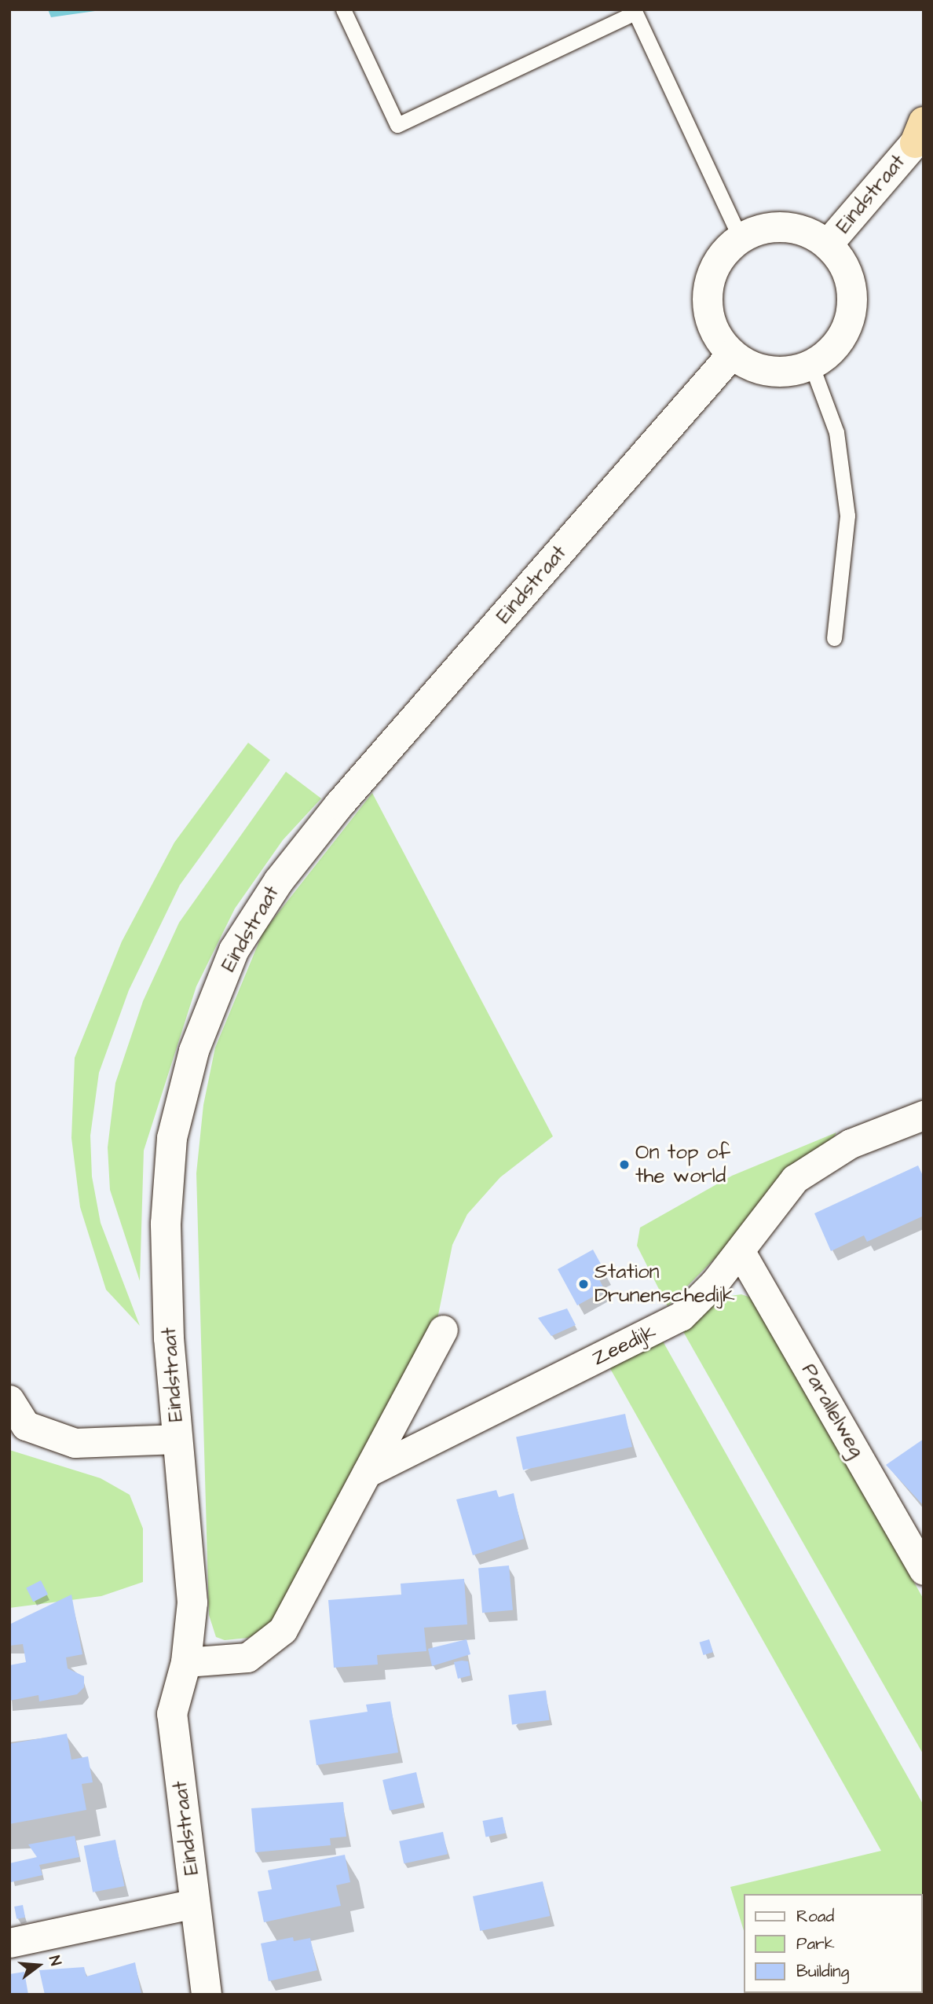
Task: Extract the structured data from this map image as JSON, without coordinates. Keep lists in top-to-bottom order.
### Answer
{
  "streets": {
    "main road": ["Eindstraat"],
    "street": ["Zeedijk", "Parallelweg"]
  },
  "crossings": [
    ["Zeedijk", "Parallelweg"]
  ],
  "places": ["On top of the world", "Station Drunenschedijk"],
  "legend": ["Road", "Park", "Building"],
  "north": "right"
}
